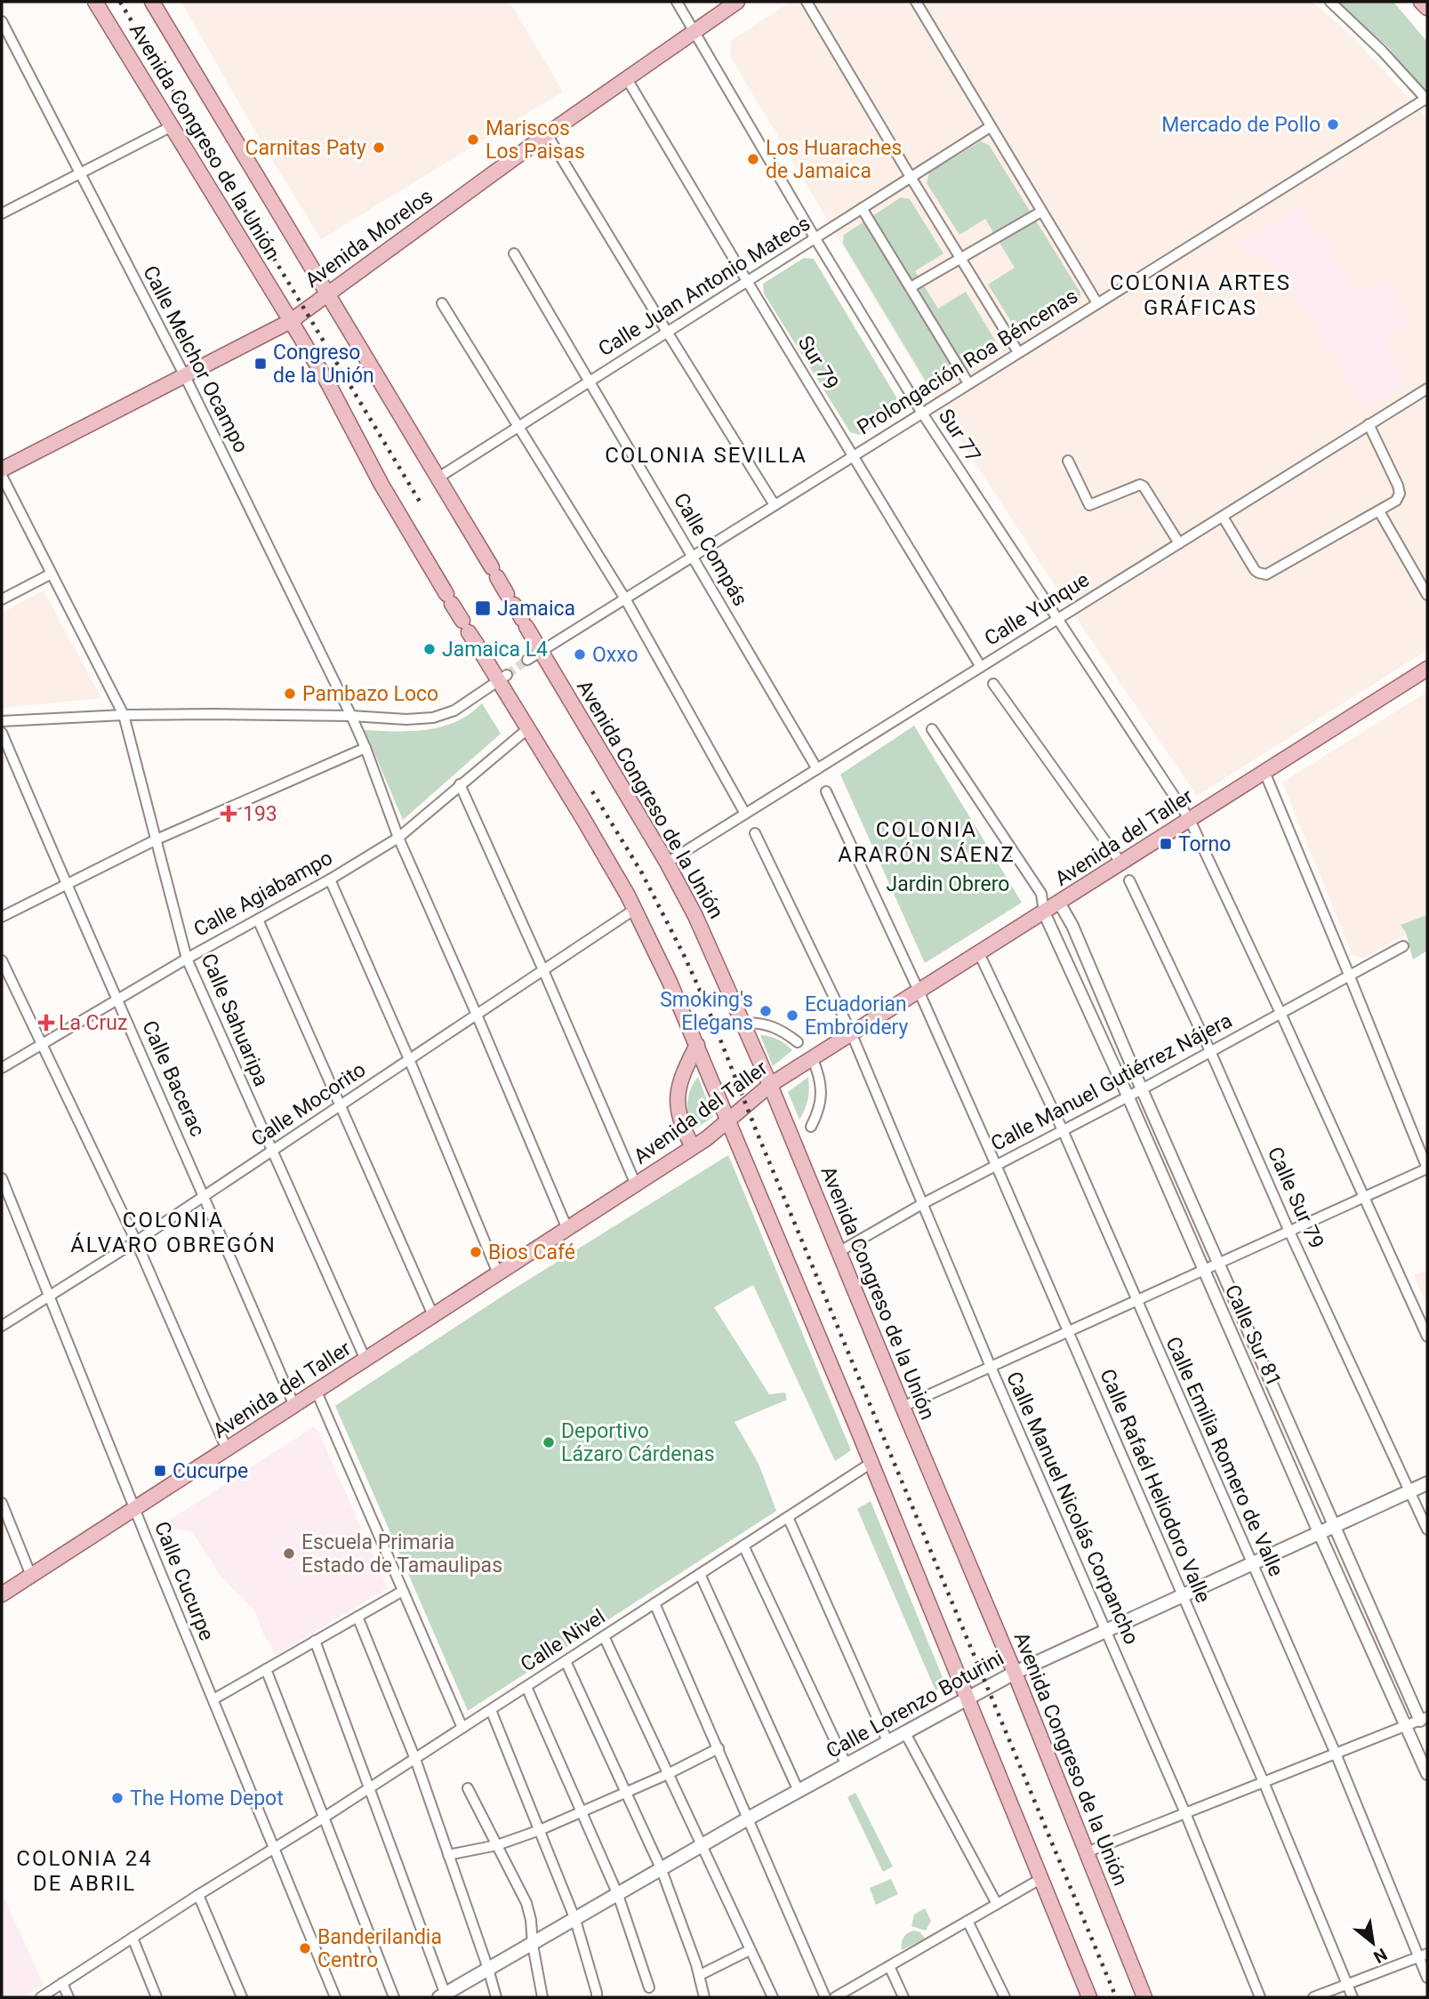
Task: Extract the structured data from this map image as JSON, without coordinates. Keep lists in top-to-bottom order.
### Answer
{
  "streets": {
    "main road": [
      "Avenida Congreso de la Unión",
      "Avenida Morelos",
      "Avenida del Taller",
      "Calle Lorenzo Boturini"
    ],
    "street": [
      "Calle Juan Antonio Mateos",
      "Calle Melchor Ocampo",
      "Prolongación Roa Béncenas",
      "Sur 79",
      "Sur 77",
      "Calle Compás",
      "Calle Yunque",
      "Calle Agiabampo",
      "Calle Sahuaripa",
      "Calle Bacerac",
      "Calle Manuel Gutiérrez Nájera",
      "Calle Mocorito",
      "Calle Sur 79",
      "Calle Sur 81",
      "Calle Emilia Romero de Valle",
      "Calle Rafaél Heliodoro Valle",
      "Calle Manuel Nicolás Corpancho",
      "Calle Cucurpe",
      "Calle Nivel"
    ]
  },
  "crossings": [
    ["Avenida Congreso de la Unión", "Avenida Morelos"],
    ["Avenida Congreso de la Unión", "Calle Juan Antonio Mateos"],
    ["Avenida Congreso de la Unión", "Prolongación Roa Béncenas"],
    ["Avenida Congreso de la Unión", "Calle Yunque"],
    ["Avenida Congreso de la Unión", "Avenida del Taller"],
    ["Avenida Congreso de la Unión", "Calle Agiabampo"],
    ["Avenida Congreso de la Unión", "Calle Manuel Gutiérrez Nájera"],
    ["Avenida Congreso de la Unión", "Calle Mocorito"],
    ["Avenida Congreso de la Unión", "Calle Nivel"],
    ["Avenida Congreso de la Unión", "Calle Lorenzo Boturini"],
    ["Avenida Morelos", "Calle Melchor Ocampo"],
    ["Avenida Morelos", "Sur 79"],
    ["Avenida Morelos", "Sur 77"],
    ["Calle Juan Antonio Mateos", "Sur 79"],
    ["Calle Juan Antonio Mateos", "Sur 77"],
    ["Calle Juan Antonio Mateos", "Calle Compás"],
    ["Calle Melchor Ocampo", "Avenida del Taller"],
    ["Calle Melchor Ocampo", "Calle Agiabampo"],
    ["Calle Melchor Ocampo", "Calle Mocorito"],
    ["Prolongación Roa Béncenas", "Sur 79"],
    ["Prolongación Roa Béncenas", "Sur 77"],
    ["Prolongación Roa Béncenas", "Calle Compás"],
    ["Sur 79", "Calle Yunque"],
    ["Sur 77", "Calle Yunque"],
    ["Sur 77", "Avenida del Taller"],
    ["Sur 77", "Calle Manuel Gutiérrez Nájera"],
    ["Calle Compás", "Calle Yunque"],
    ["Avenida del Taller", "Calle Sahuaripa"],
    ["Avenida del Taller", "Calle Bacerac"],
    ["Avenida del Taller", "Calle Sur 81"],
    ["Avenida del Taller", "Calle Emilia Romero de Valle"],
    ["Avenida del Taller", "Calle Rafaél Heliodoro Valle"],
    ["Avenida del Taller", "Calle Manuel Nicolás Corpancho"],
    ["Avenida del Taller", "Calle Cucurpe"],
    ["Calle Agiabampo", "Calle Sahuaripa"],
    ["Calle Agiabampo", "Calle Bacerac"],
    ["Calle Sahuaripa", "Calle Mocorito"],
    ["Calle Bacerac", "Calle Mocorito"],
    ["Calle Manuel Gutiérrez Nájera", "Calle Sur 79"],
    ["Calle Manuel Gutiérrez Nájera", "Calle Sur 81"],
    ["Calle Manuel Gutiérrez Nájera", "Calle Emilia Romero de Valle"],
    ["Calle Manuel Gutiérrez Nájera", "Calle Rafaél Heliodoro Valle"],
    ["Calle Manuel Gutiérrez Nájera", "Calle Manuel Nicolás Corpancho"],
    ["Calle Mocorito", "Calle Cucurpe"],
    ["Calle Sur 79", "Calle Lorenzo Boturini"],
    ["Calle Sur 81", "Calle Lorenzo Boturini"],
    ["Calle Emilia Romero de Valle", "Calle Lorenzo Boturini"],
    ["Calle Rafaél Heliodoro Valle", "Calle Lorenzo Boturini"],
    ["Calle Manuel Nicolás Corpancho", "Calle Lorenzo Boturini"],
    ["Calle Cucurpe", "Calle Nivel"]
  ],
  "districts": [
    "COLONIA ARTES GRÁFICAS",
    "COLONIA SEVILLA",
    "COLONIA ARARÓN SÁENZ",
    "COLONIA ÁLVARO OBREGÓN",
    "COLONIA 24 DE ABRIL"
  ],
  "parks": ["Jardin Obrero"],
  "places": {
    "other": [
      "Mercado de Pollo",
      "Mariscos Los Paisas",
      "Carnitas Paty",
      "Los Huaraches de Jamaica",
      "Jamaica L4",
      "Oxxo",
      "Pambazo Loco",
      "Smoking's Elegans",
      "Ecuadorian Embroidery",
      "Bios Café",
      "Deportivo Lázaro Cárdenas",
      "Escuela Primaria Estado de Tamaulipas",
      "The Home Depot",
      "Banderilandia Centro"
    ],
    "transit": [
      "Congreso de la Unión",
      "Jamaica",
      "Torno",
      "Cucurpe"
    ],
    "health": ["193", "La Cruz"]
  },
  "north": "bottom right"
}
